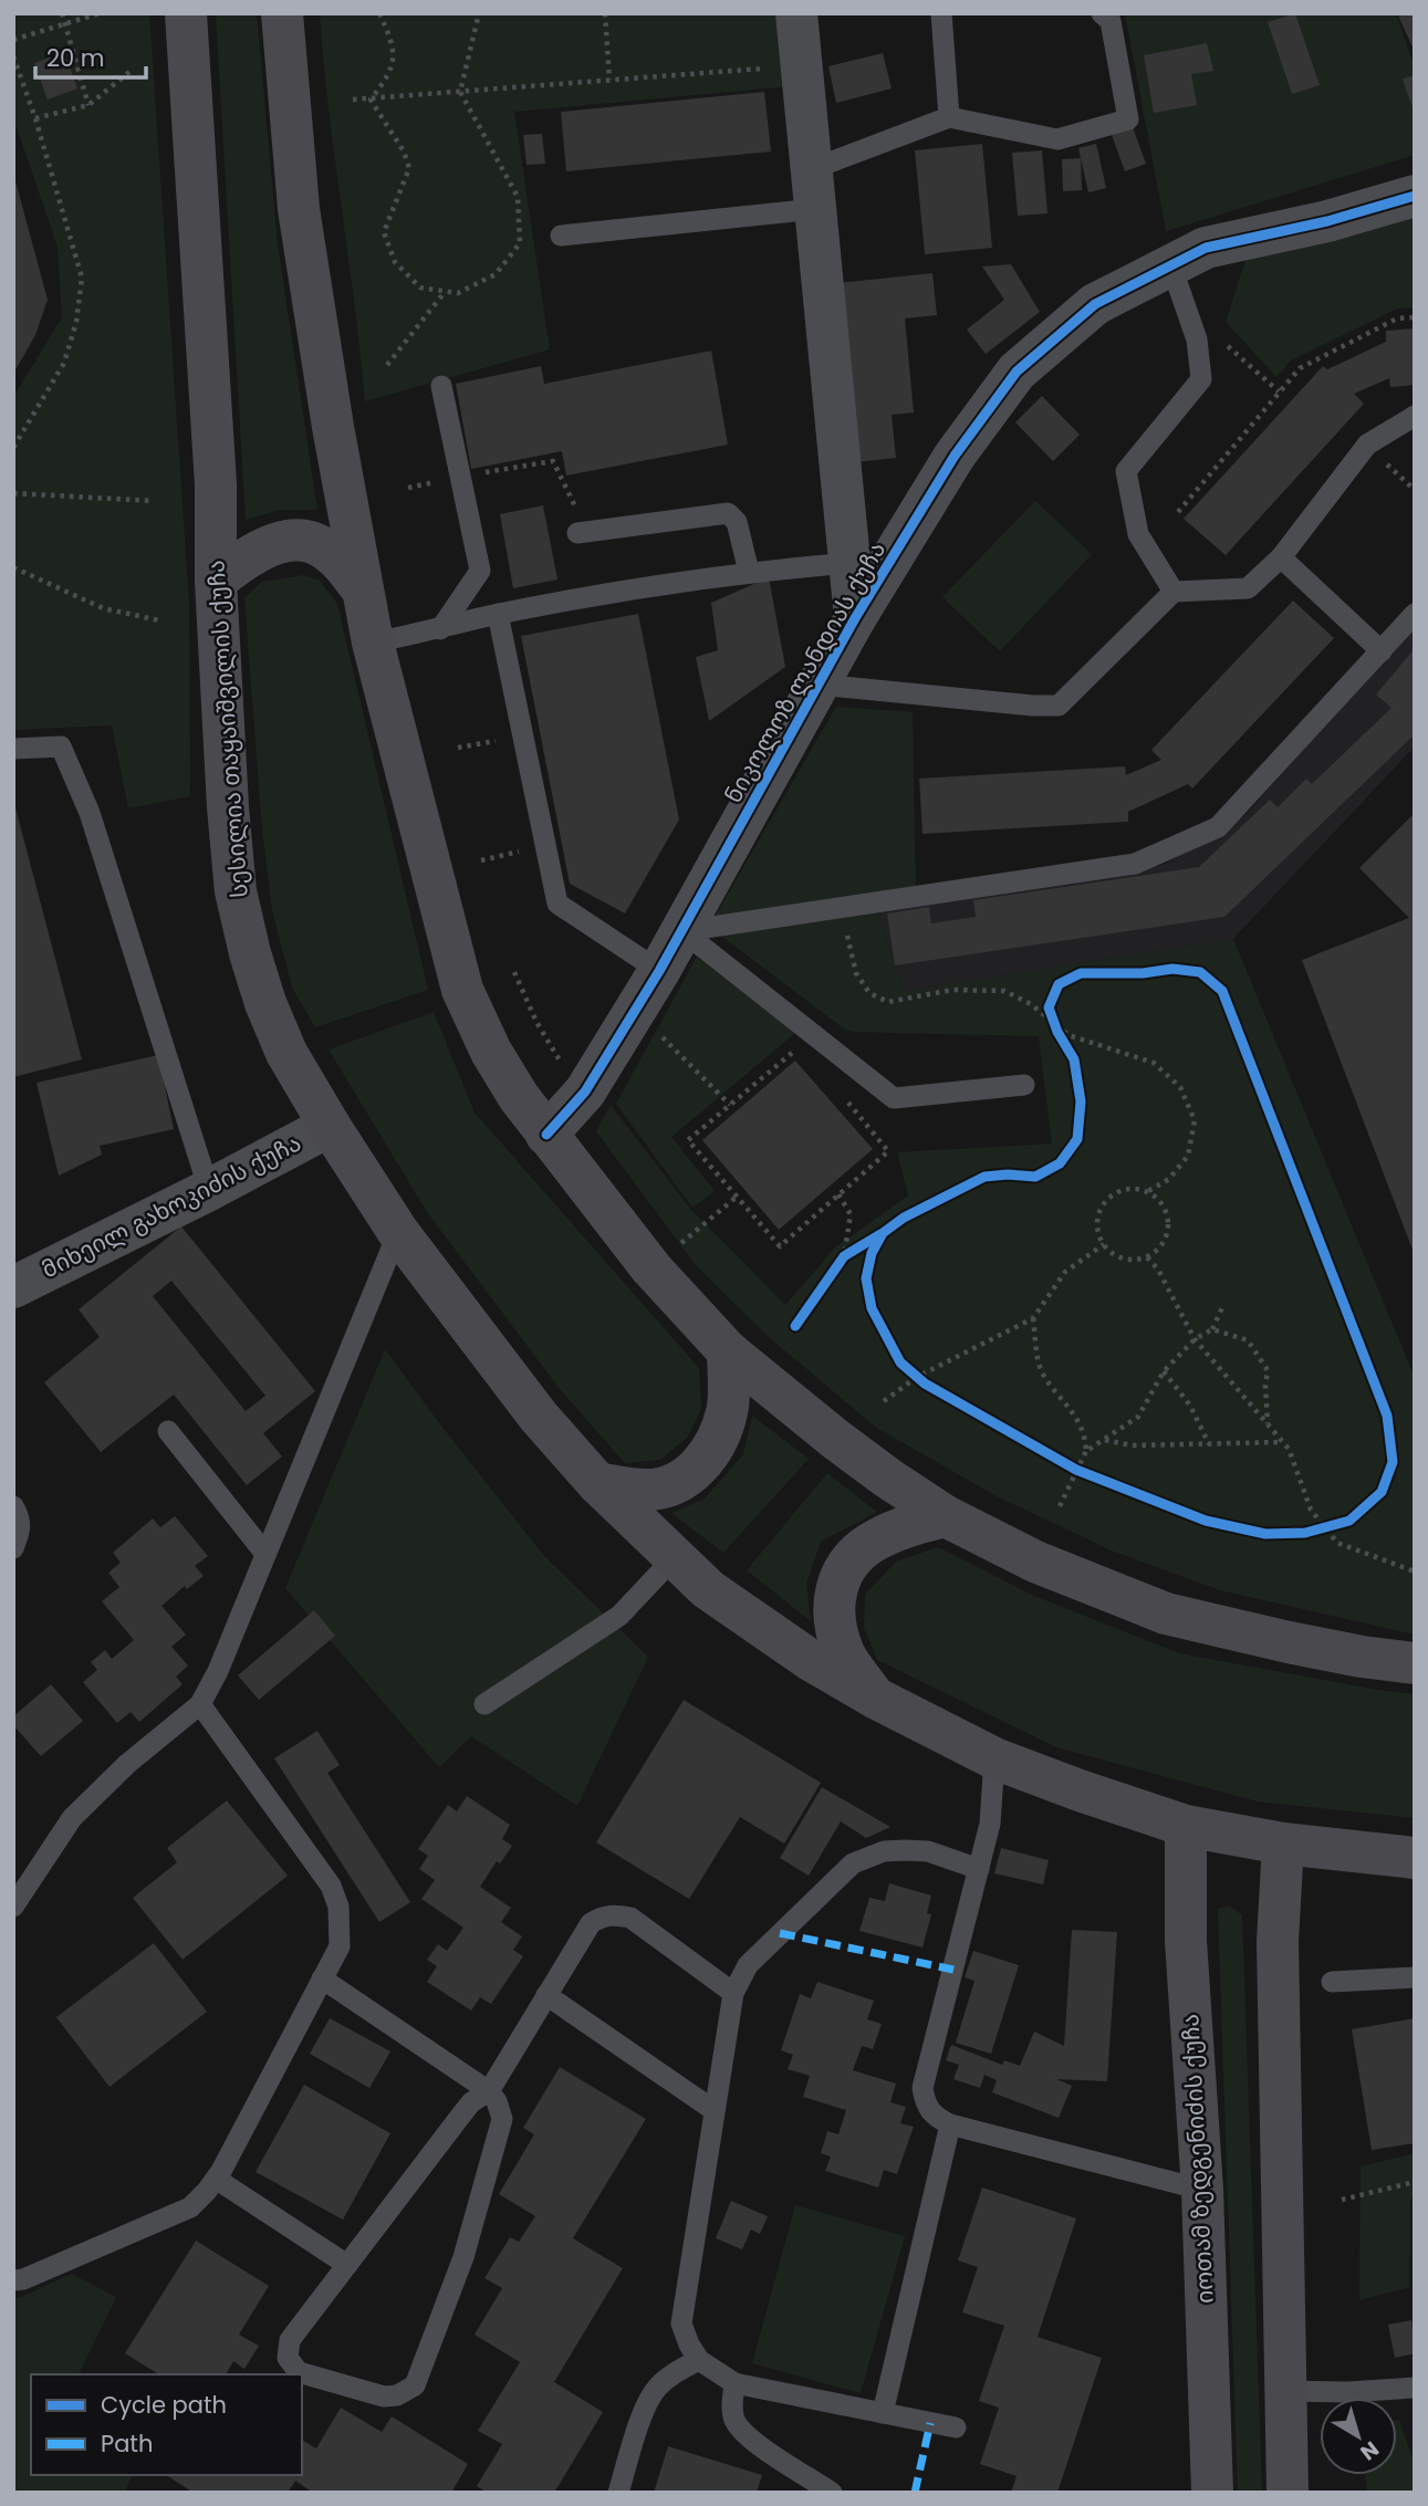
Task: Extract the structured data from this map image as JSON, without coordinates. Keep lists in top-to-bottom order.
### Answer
{
  "streets": {
    "main road": ["სესილია თაყაიშვილის ქუჩა", "იოთამ ზედგენიძის ქუჩა"],
    "street": ["ნიკოლოზ ლანდიას ქუჩა", "მიხეილ გახოკიძის ქუჩა"]
  },
  "crossings": [
    ["სესილია თაყაიშვილის ქუჩა", "მიხეილ გახოკიძის ქუჩა"],
    ["სესილია თაყაიშვილის ქუჩა", "იოთამ ზედგენიძის ქუჩა"]
  ],
  "legend": ["Cycle path", "Path"],
  "scale_bar": "20 m",
  "north": "bottom right"
}
